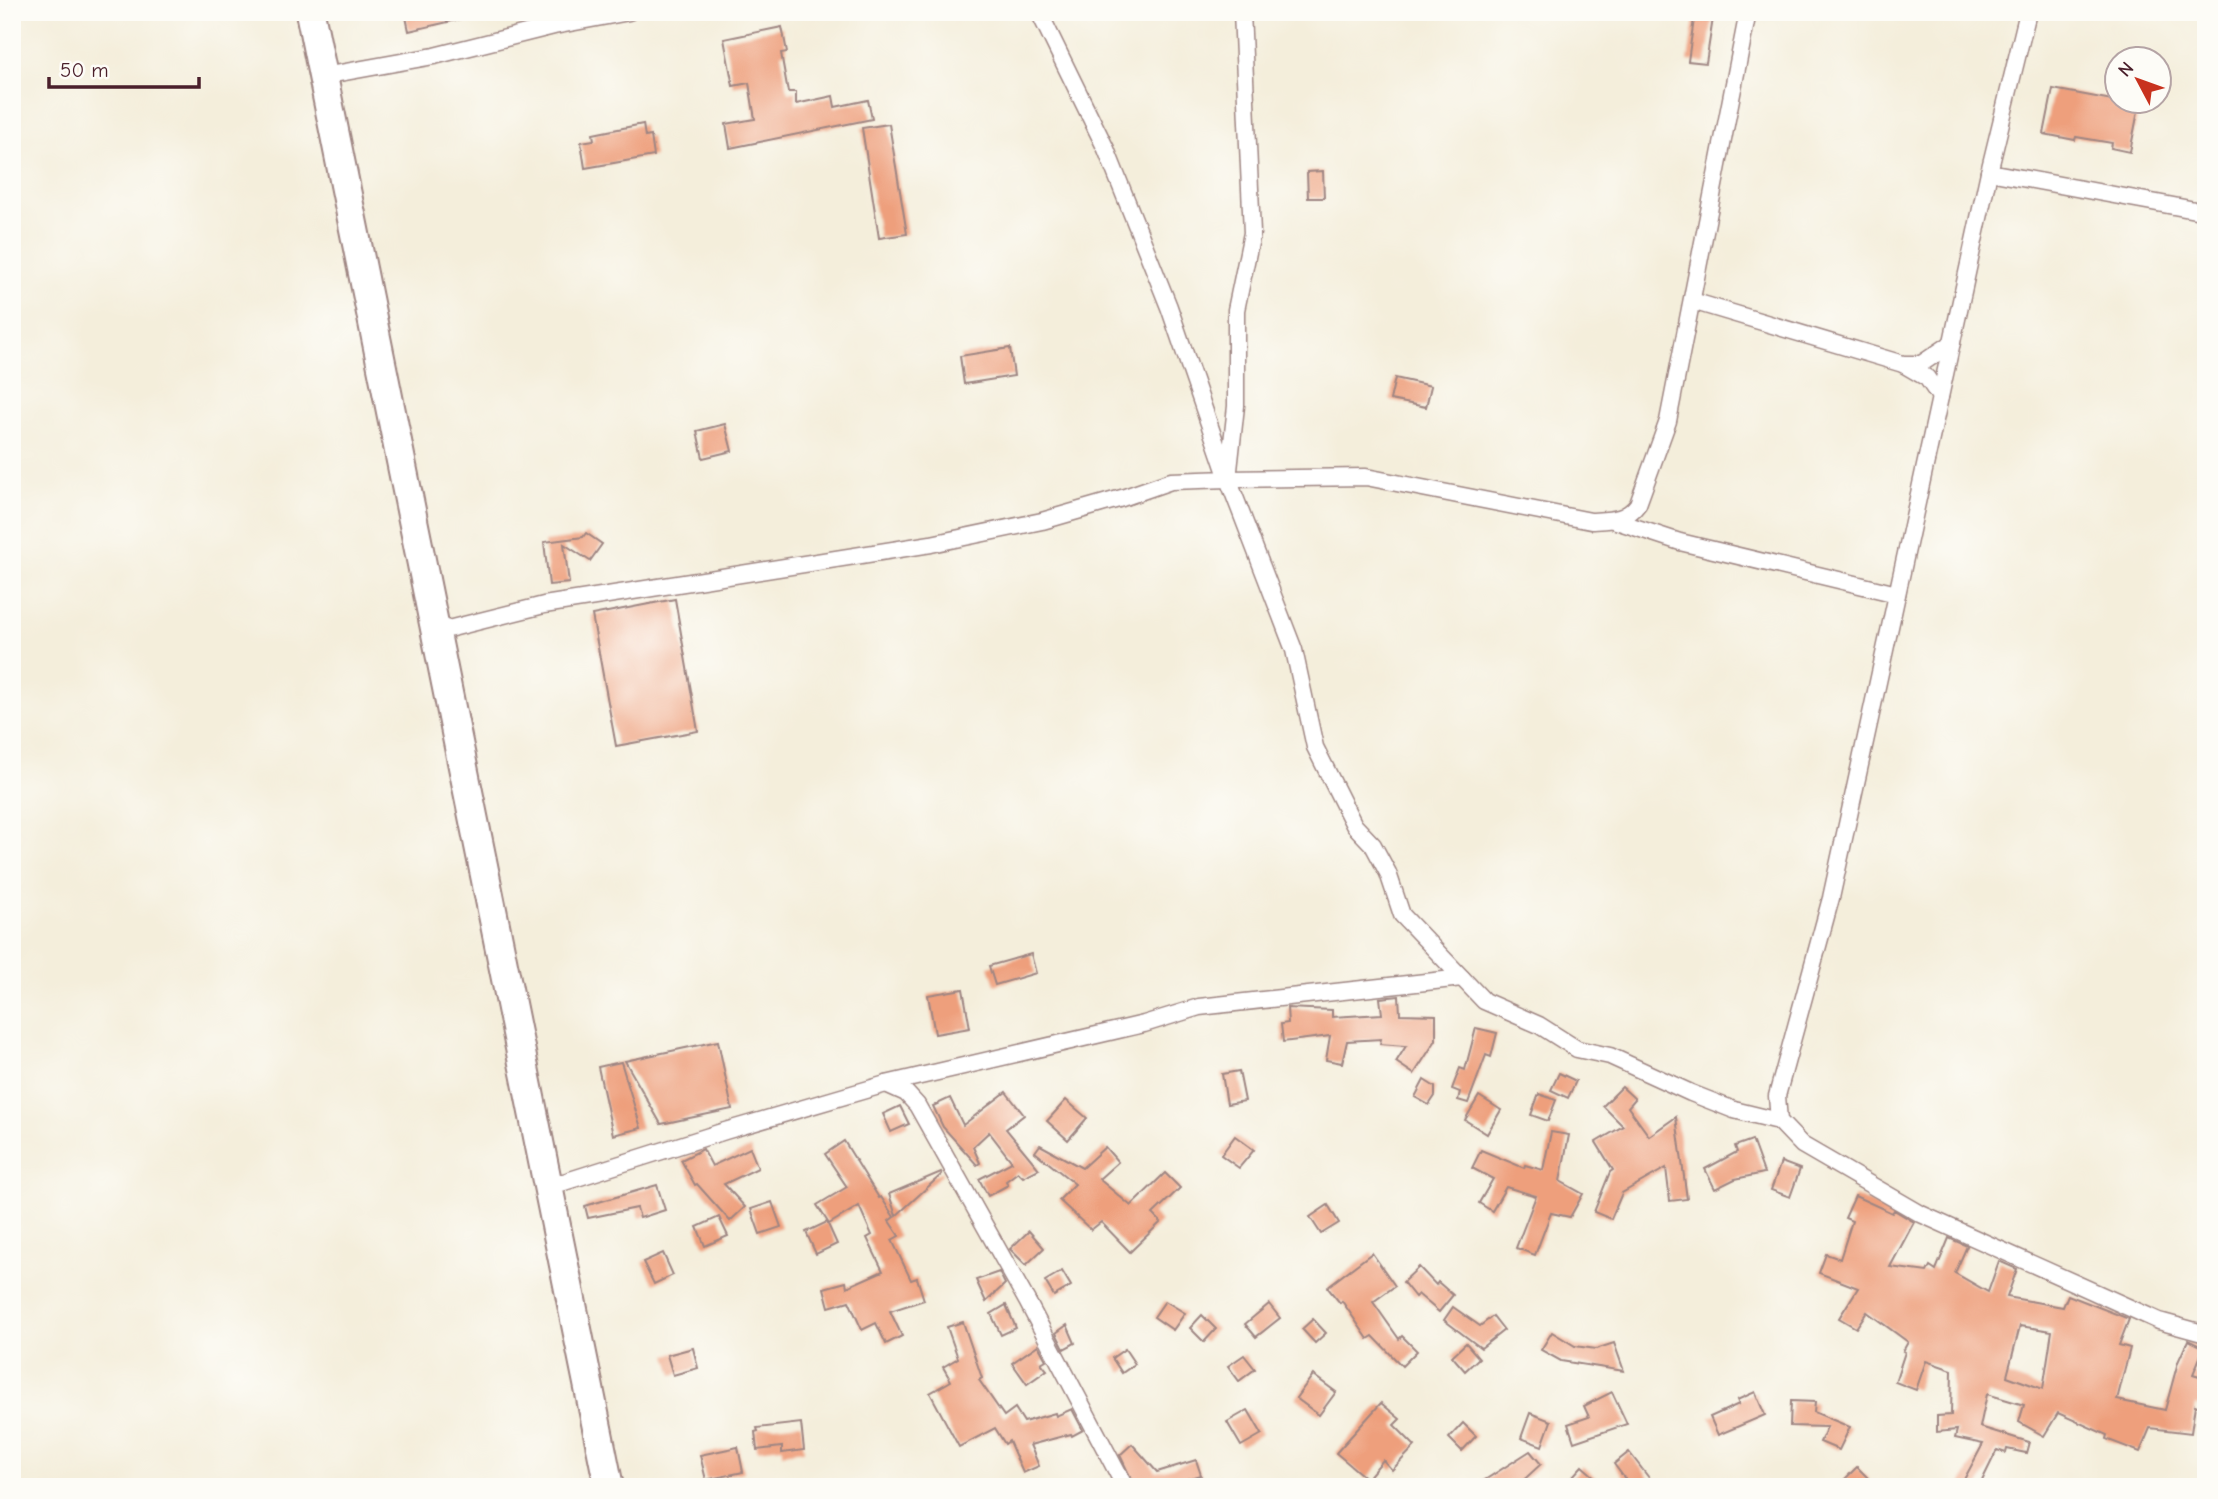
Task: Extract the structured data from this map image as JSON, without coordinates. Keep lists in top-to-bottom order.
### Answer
{
  "scale_bar": "50 m",
  "north": "top left"
}
